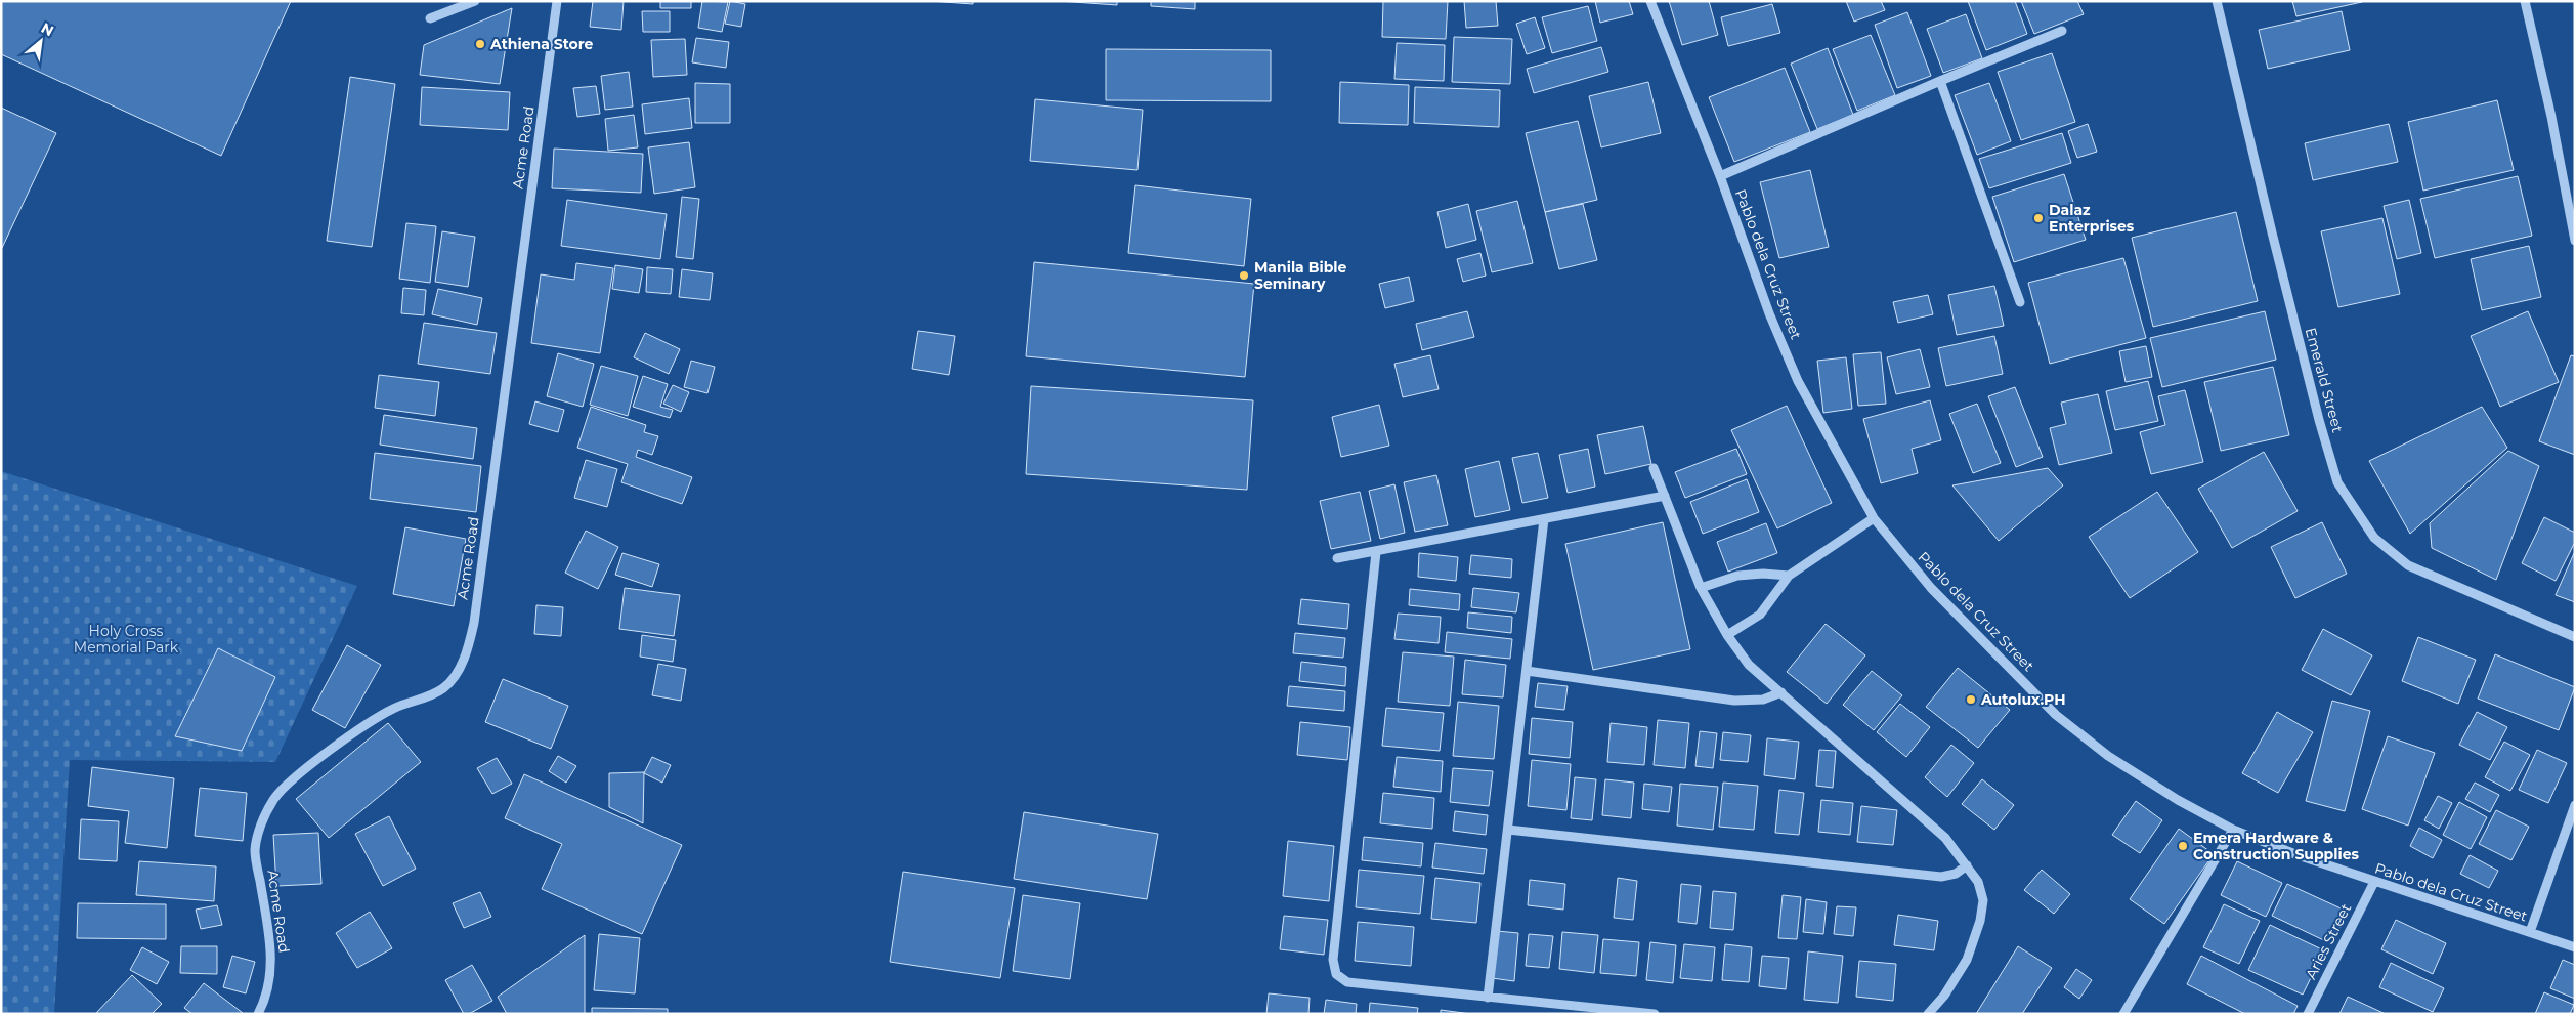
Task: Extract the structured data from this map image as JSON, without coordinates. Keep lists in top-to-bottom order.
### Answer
{
  "streets": {
    "street": [
      "Acme Road",
      "Pablo dela Cruz Street",
      "Emerald Street",
      "Aries Street"
    ]
  },
  "crossings": [
    ["Pablo dela Cruz Street", "Aries Street"]
  ],
  "parks": ["Holy Cross Memorial Park"],
  "places": [
    "Athiena Store",
    "Dalaz Enterprises",
    "Manila Bible Seminary",
    "Autolux.PH",
    "Emera Hardware & Construction Supplies"
  ],
  "north": "top right"
}
